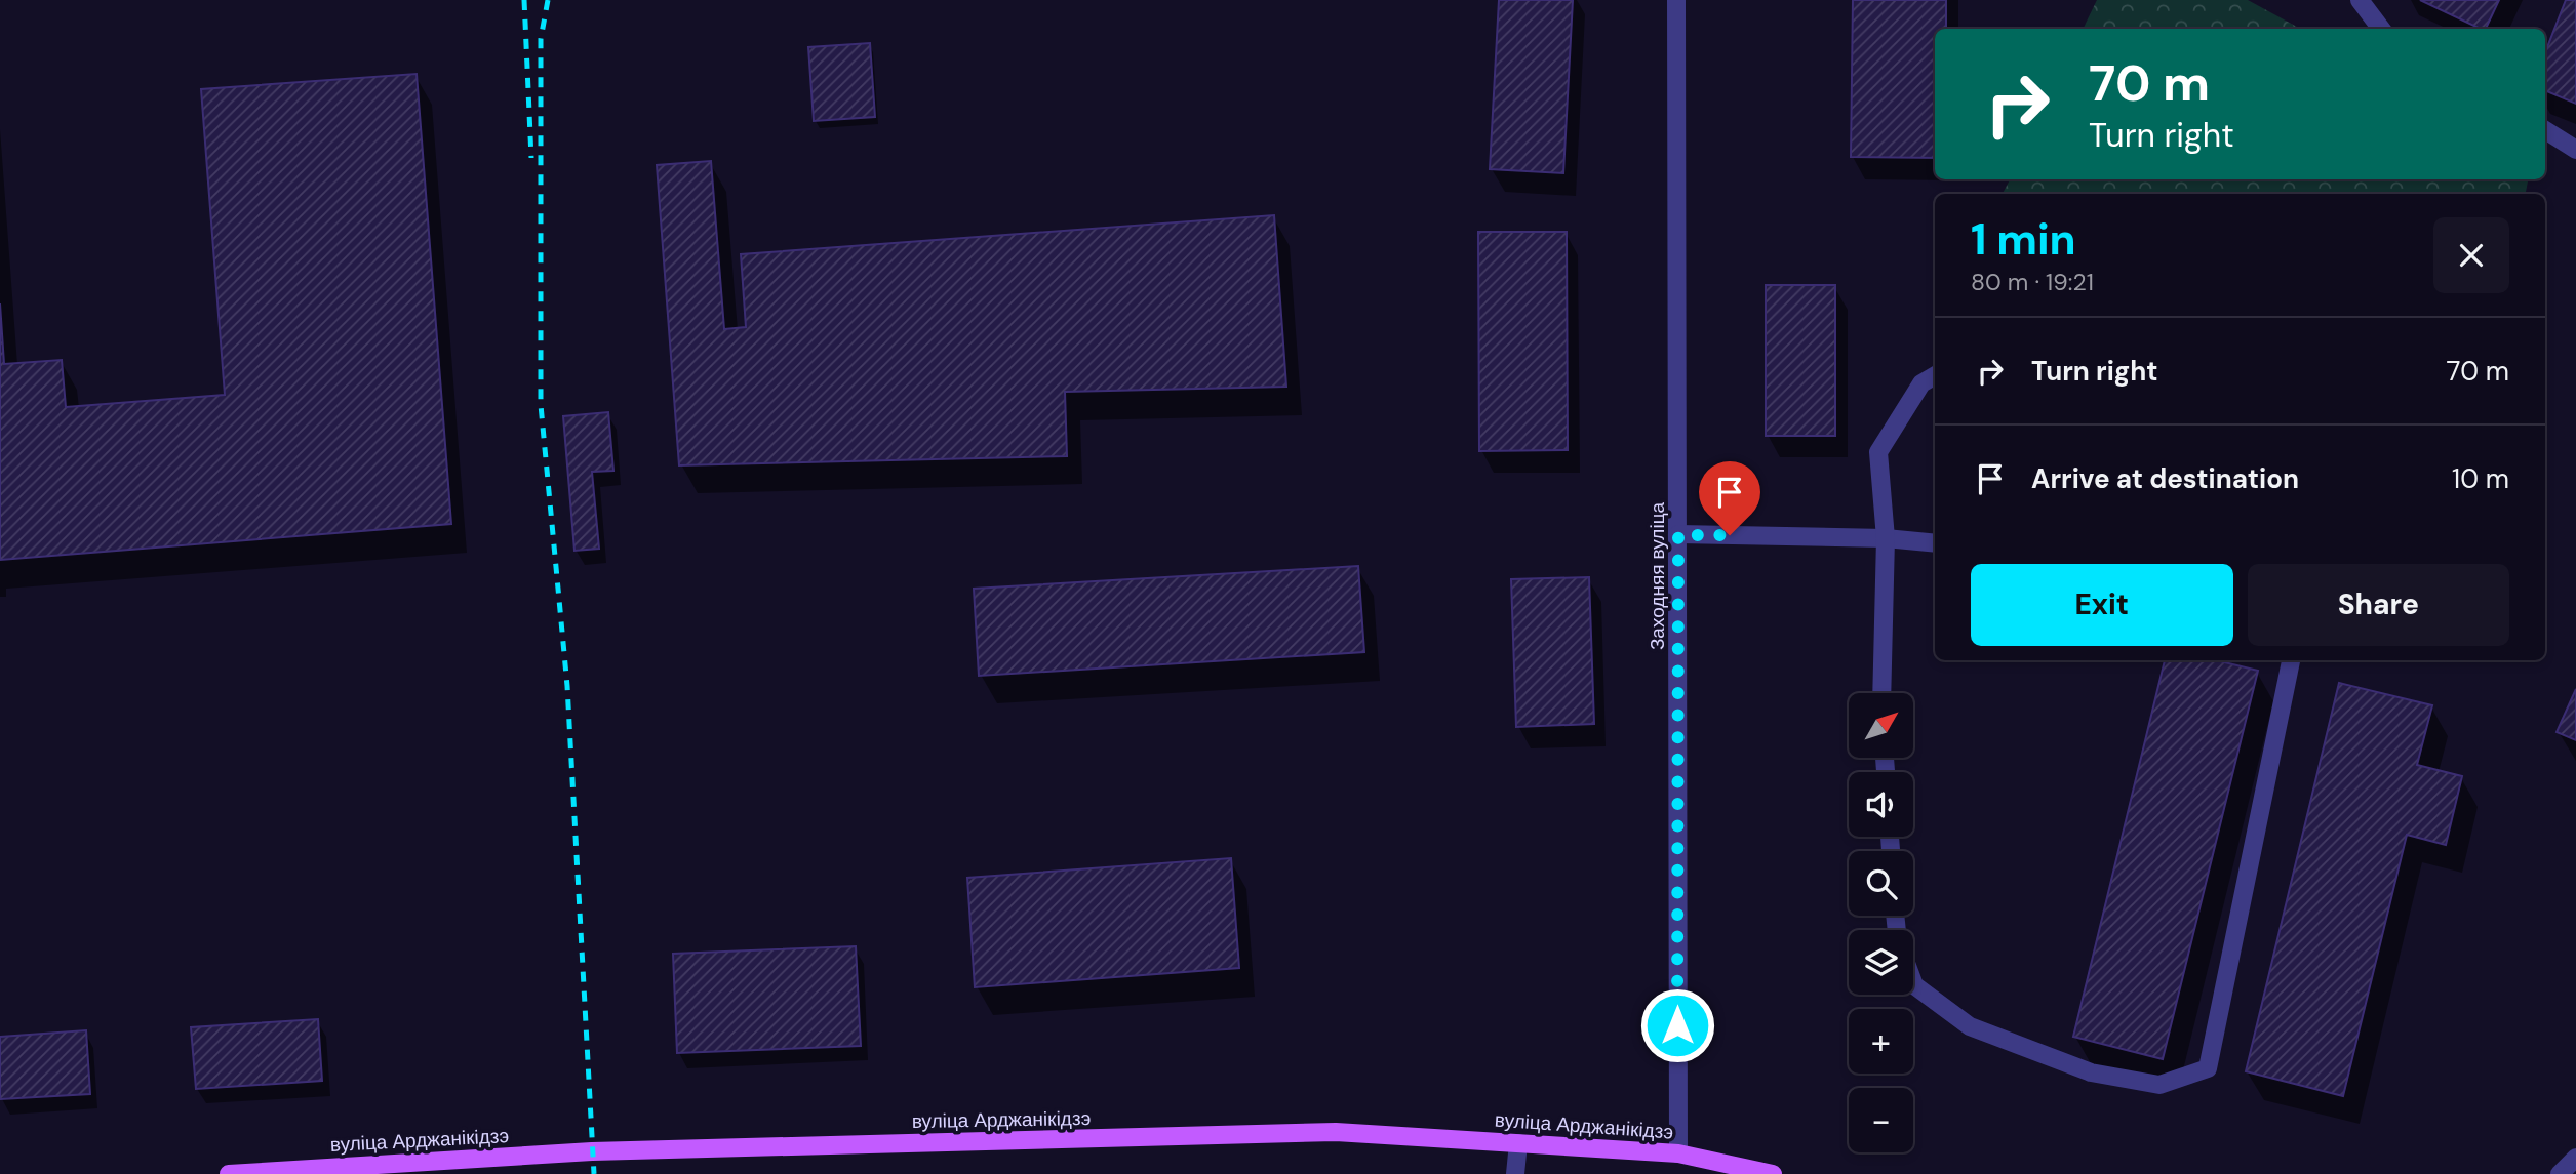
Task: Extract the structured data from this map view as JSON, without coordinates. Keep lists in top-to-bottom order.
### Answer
{
  "streets": {
    "main road": ["вуліца Арджанікідзэ"],
    "street": ["Заходняя вуліца"]
  },
  "crossings": [
    ["Заходняя вуліца", "вуліца Арджанікідзэ"]
  ],
  "north": "top right",
  "page": {
    "turn": ["70 m", "Turn right"],
    "heading": ["1 min", "80 m · 19:21"],
    "list": [
      {
        "name": "Turn right",
        "value": "70 m"
      },
      {
        "name": "Arrive at destination",
        "value": "10 m"
      }
    ],
    "buttons": ["Exit", "Share"],
    "map_buttons": ["+", "−"]
  }
}
